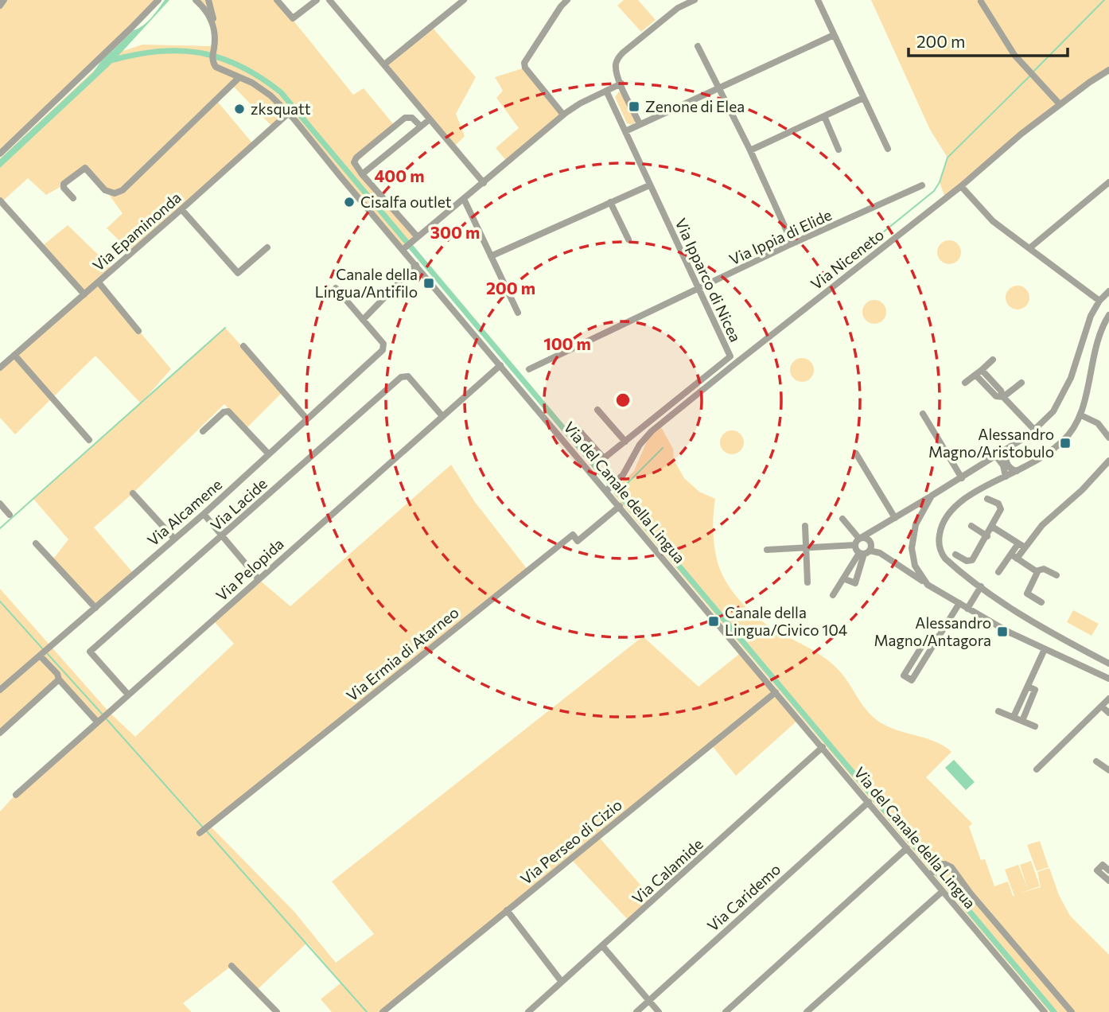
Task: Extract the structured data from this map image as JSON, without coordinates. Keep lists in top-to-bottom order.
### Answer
{
  "streets": {
    "street": [
      "Via Epaminonda",
      "Via Ippia di Elide",
      "Via Niceneto",
      "Via Ipparco di Nicea",
      "Via del Canale della Lingua",
      "Via Lacide",
      "Via Alcamene",
      "Via Pelopida",
      "Via Ermia di Atarneo",
      "Via Perseo di Cizio",
      "Via Calamide",
      "Via Caridemo"
    ]
  },
  "crossings": [
    ["Via Epaminonda", "Via del Canale della Lingua"],
    ["Via Ippia di Elide", "Via Ipparco di Nicea"],
    ["Via Niceneto", "Via del Canale della Lingua"],
    ["Via del Canale della Lingua", "Via Pelopida"],
    ["Via del Canale della Lingua", "Via Ermia di Atarneo"],
    ["Via del Canale della Lingua", "Via Perseo di Cizio"],
    ["Via del Canale della Lingua", "Via Calamide"],
    ["Via del Canale della Lingua", "Via Caridemo"],
    ["Via Lacide", "Via Pelopida"]
  ],
  "places": {
    "transit": [
      "Zenone di Elea",
      "Canale della Lingua/Antifilo",
      "Alessandro Magno/Aristobulo",
      "Canale della Lingua/Civico 104",
      "Alessandro Magno/Antagora"
    ],
    "other": ["zksquatt", "Cisalfa outlet"]
  },
  "scale_bar": "200 m",
  "rings": [
    "400 m",
    "300 m",
    "200 m",
    "100 m"
  ]
}
